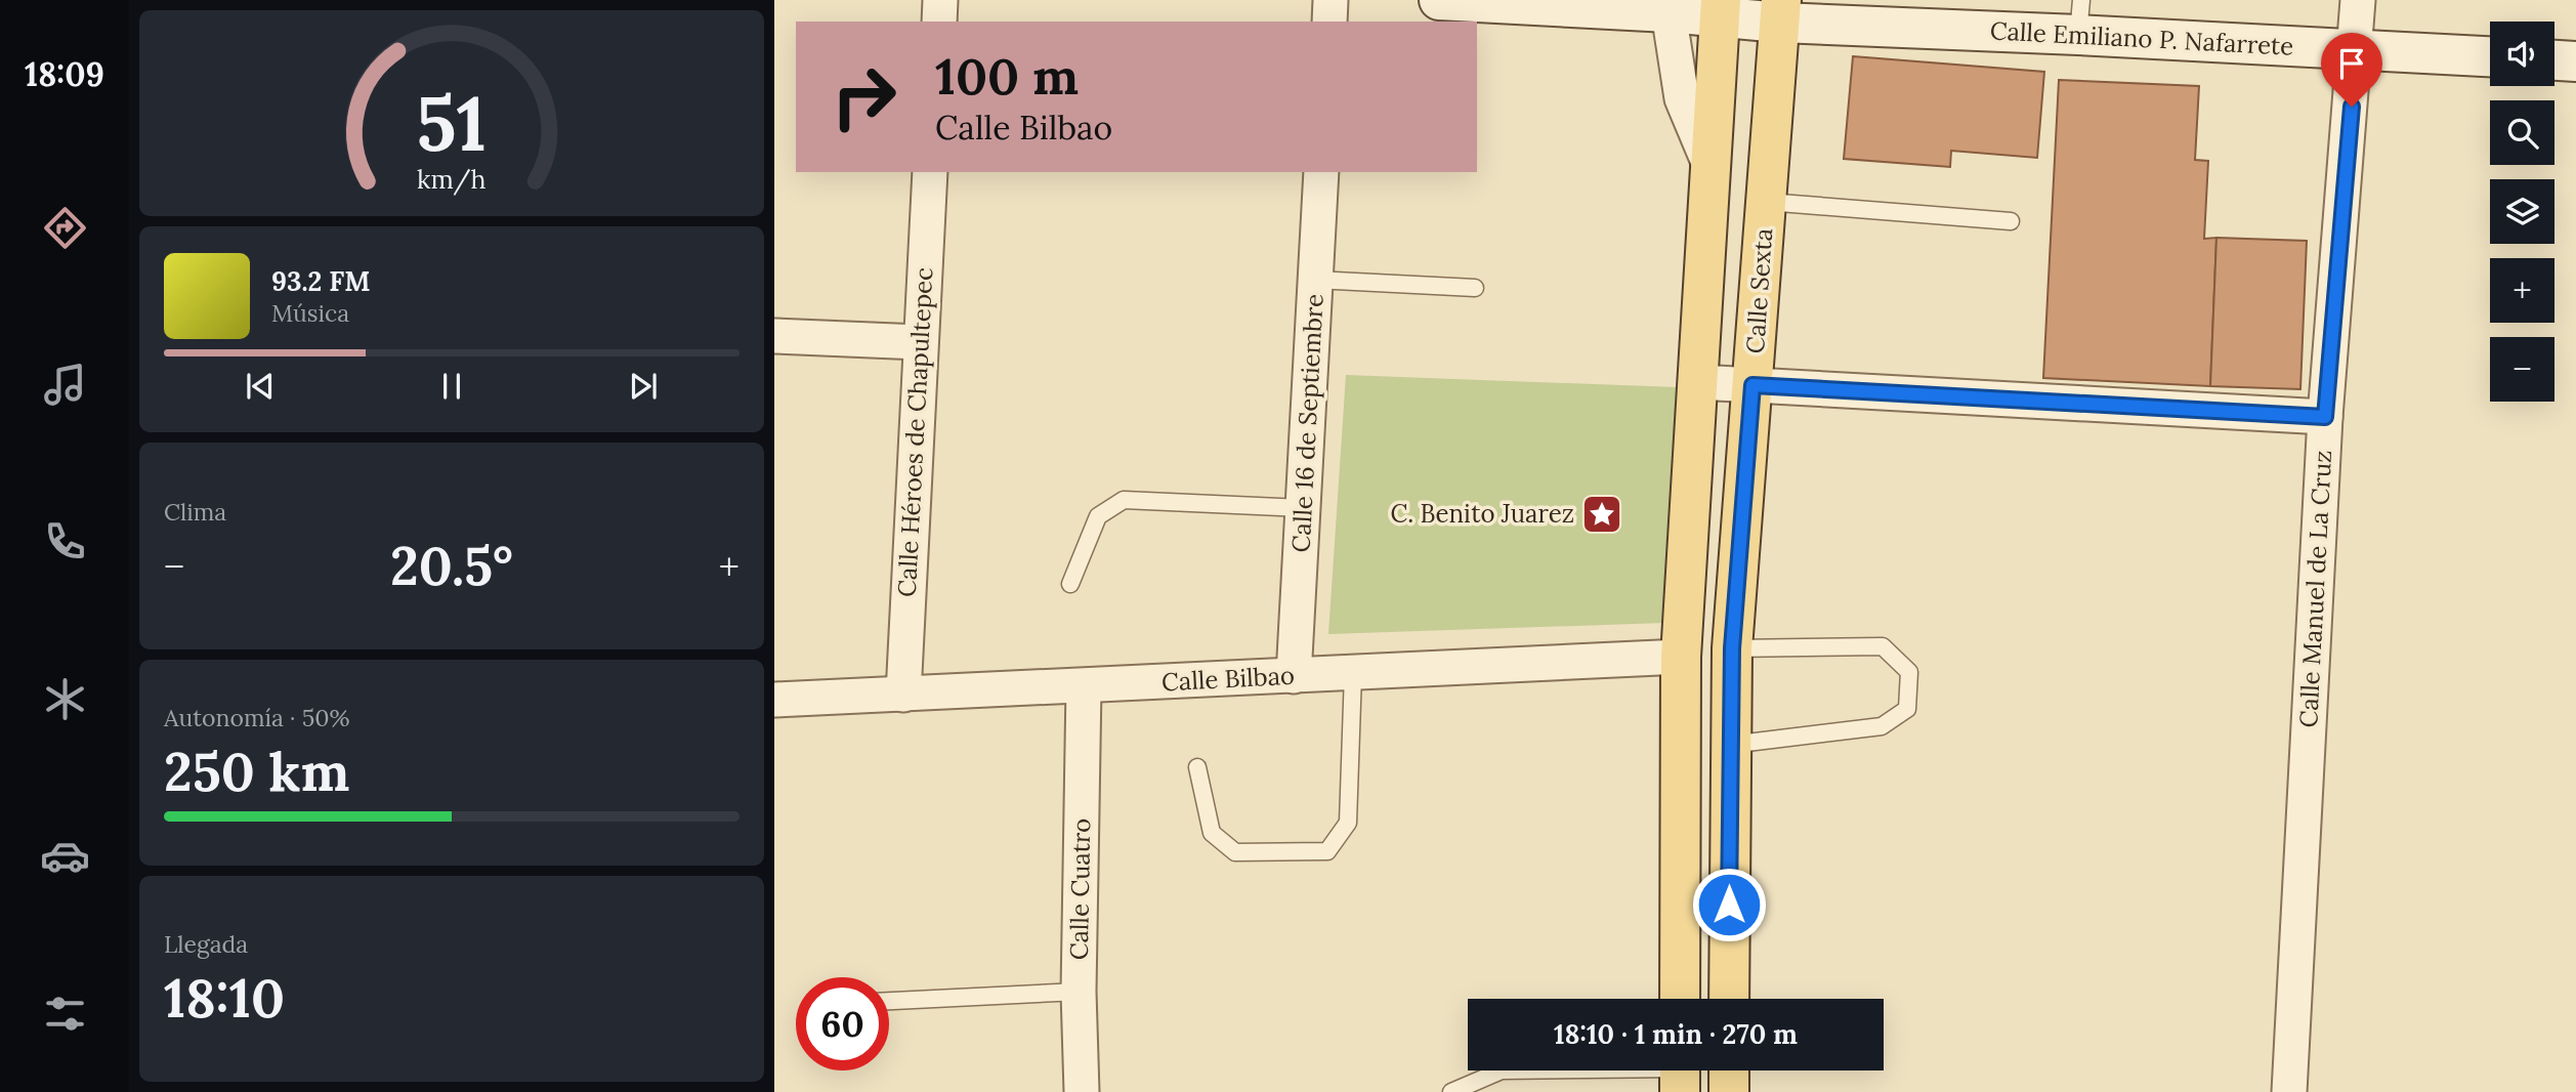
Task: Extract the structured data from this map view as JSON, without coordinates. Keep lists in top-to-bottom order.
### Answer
{
  "streets": {
    "main road": ["Calle Sexta"],
    "street": [
      "Calle Emiliano P. Nafarrete",
      "Calle 16 de Septiembre",
      "Calle Héroes de Chapultepec",
      "Calle Manuel de La Cruz",
      "Calle Bilbao",
      "Calle Cuatro"
    ]
  },
  "crossings": [
    ["Calle Emiliano P. Nafarrete", "Calle Sexta"],
    ["Calle Emiliano P. Nafarrete", "Calle Manuel de La Cruz"],
    ["Calle 16 de Septiembre", "Calle Bilbao"],
    ["Calle Héroes de Chapultepec", "Calle Bilbao"],
    ["Calle Bilbao", "Calle Cuatro"]
  ],
  "places": {
    "place": ["C. Benito Juarez"]
  },
  "page": {
    "tabs": "18:09",
    "map_buttons": ["+", "−"],
    "turn": ["100 m", "Calle Bilbao"],
    "song": ["93.2 FM", "Música"],
    "tile": [
      "Clima",
      ["Autonomía · 50%", "250 km"],
      ["Llegada", "18:10"]
    ],
    "heat": ["−", "20.5°", "+"],
    "limit": "60",
    "trip": "18:10 · 1 min · 270 m",
    "gauge": ["51", "km/h"]
  }
}
